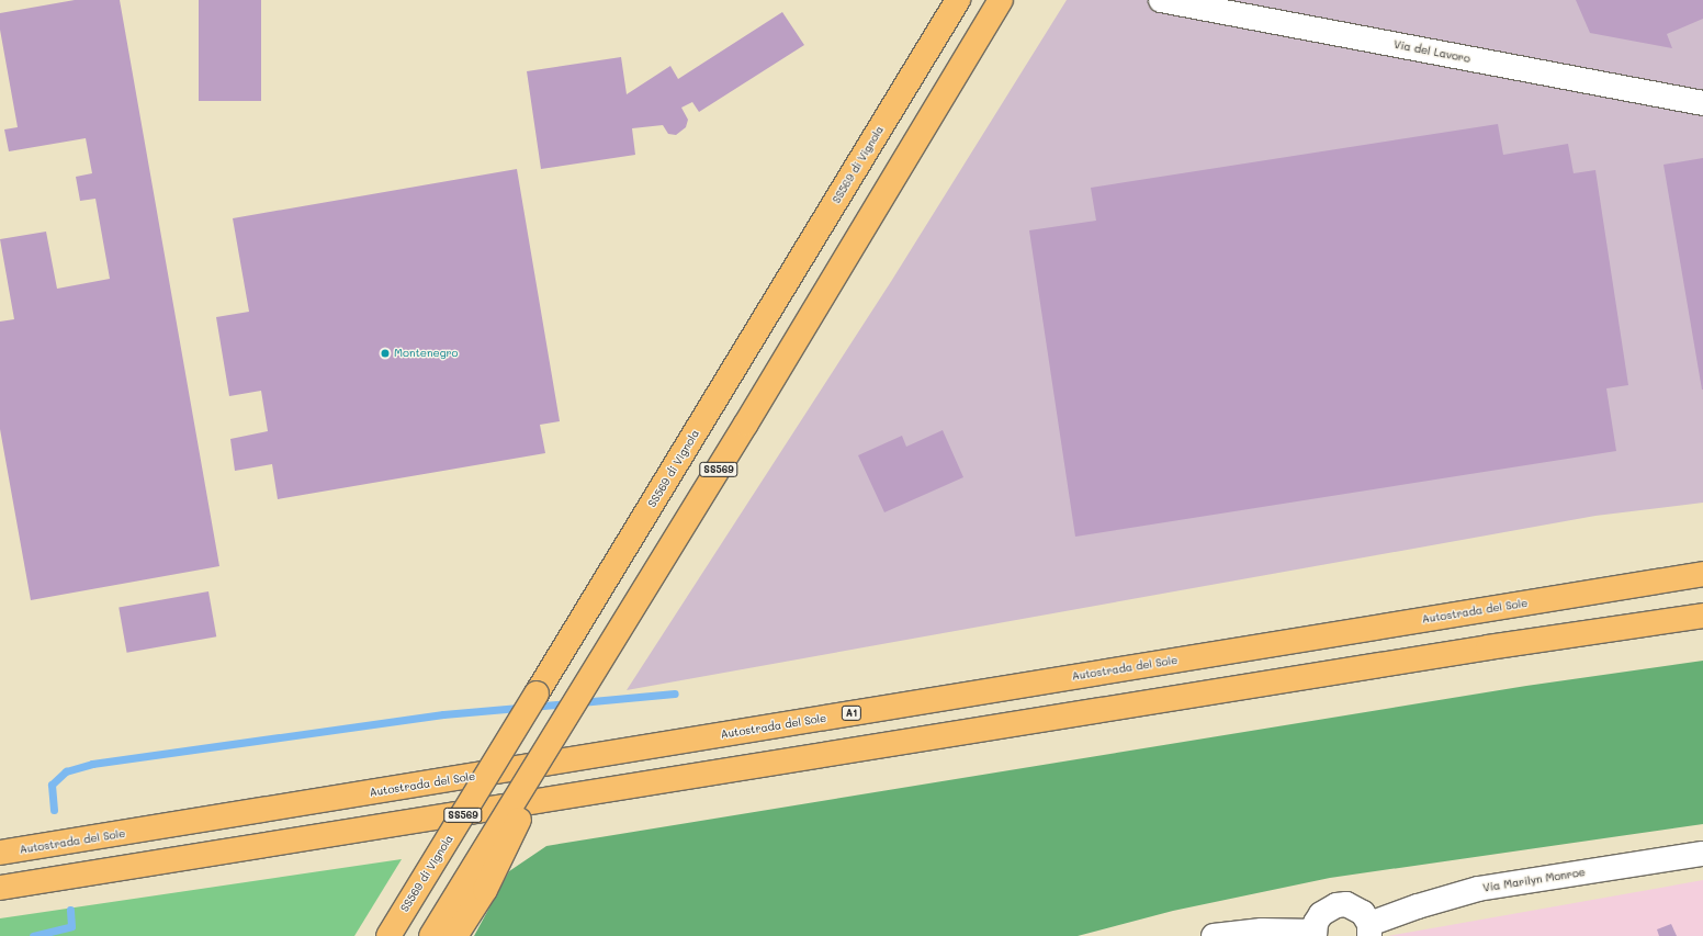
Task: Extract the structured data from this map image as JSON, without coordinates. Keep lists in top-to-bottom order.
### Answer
{
  "streets": {
    "highway": [
      "SS569 di Vignola",
      "SS569",
      "Autostrada del Sole",
      "A1"
    ],
    "street": ["Via del Lavoro", "Via Marilyn Monroe"]
  },
  "places": ["Montenegro"]
}
